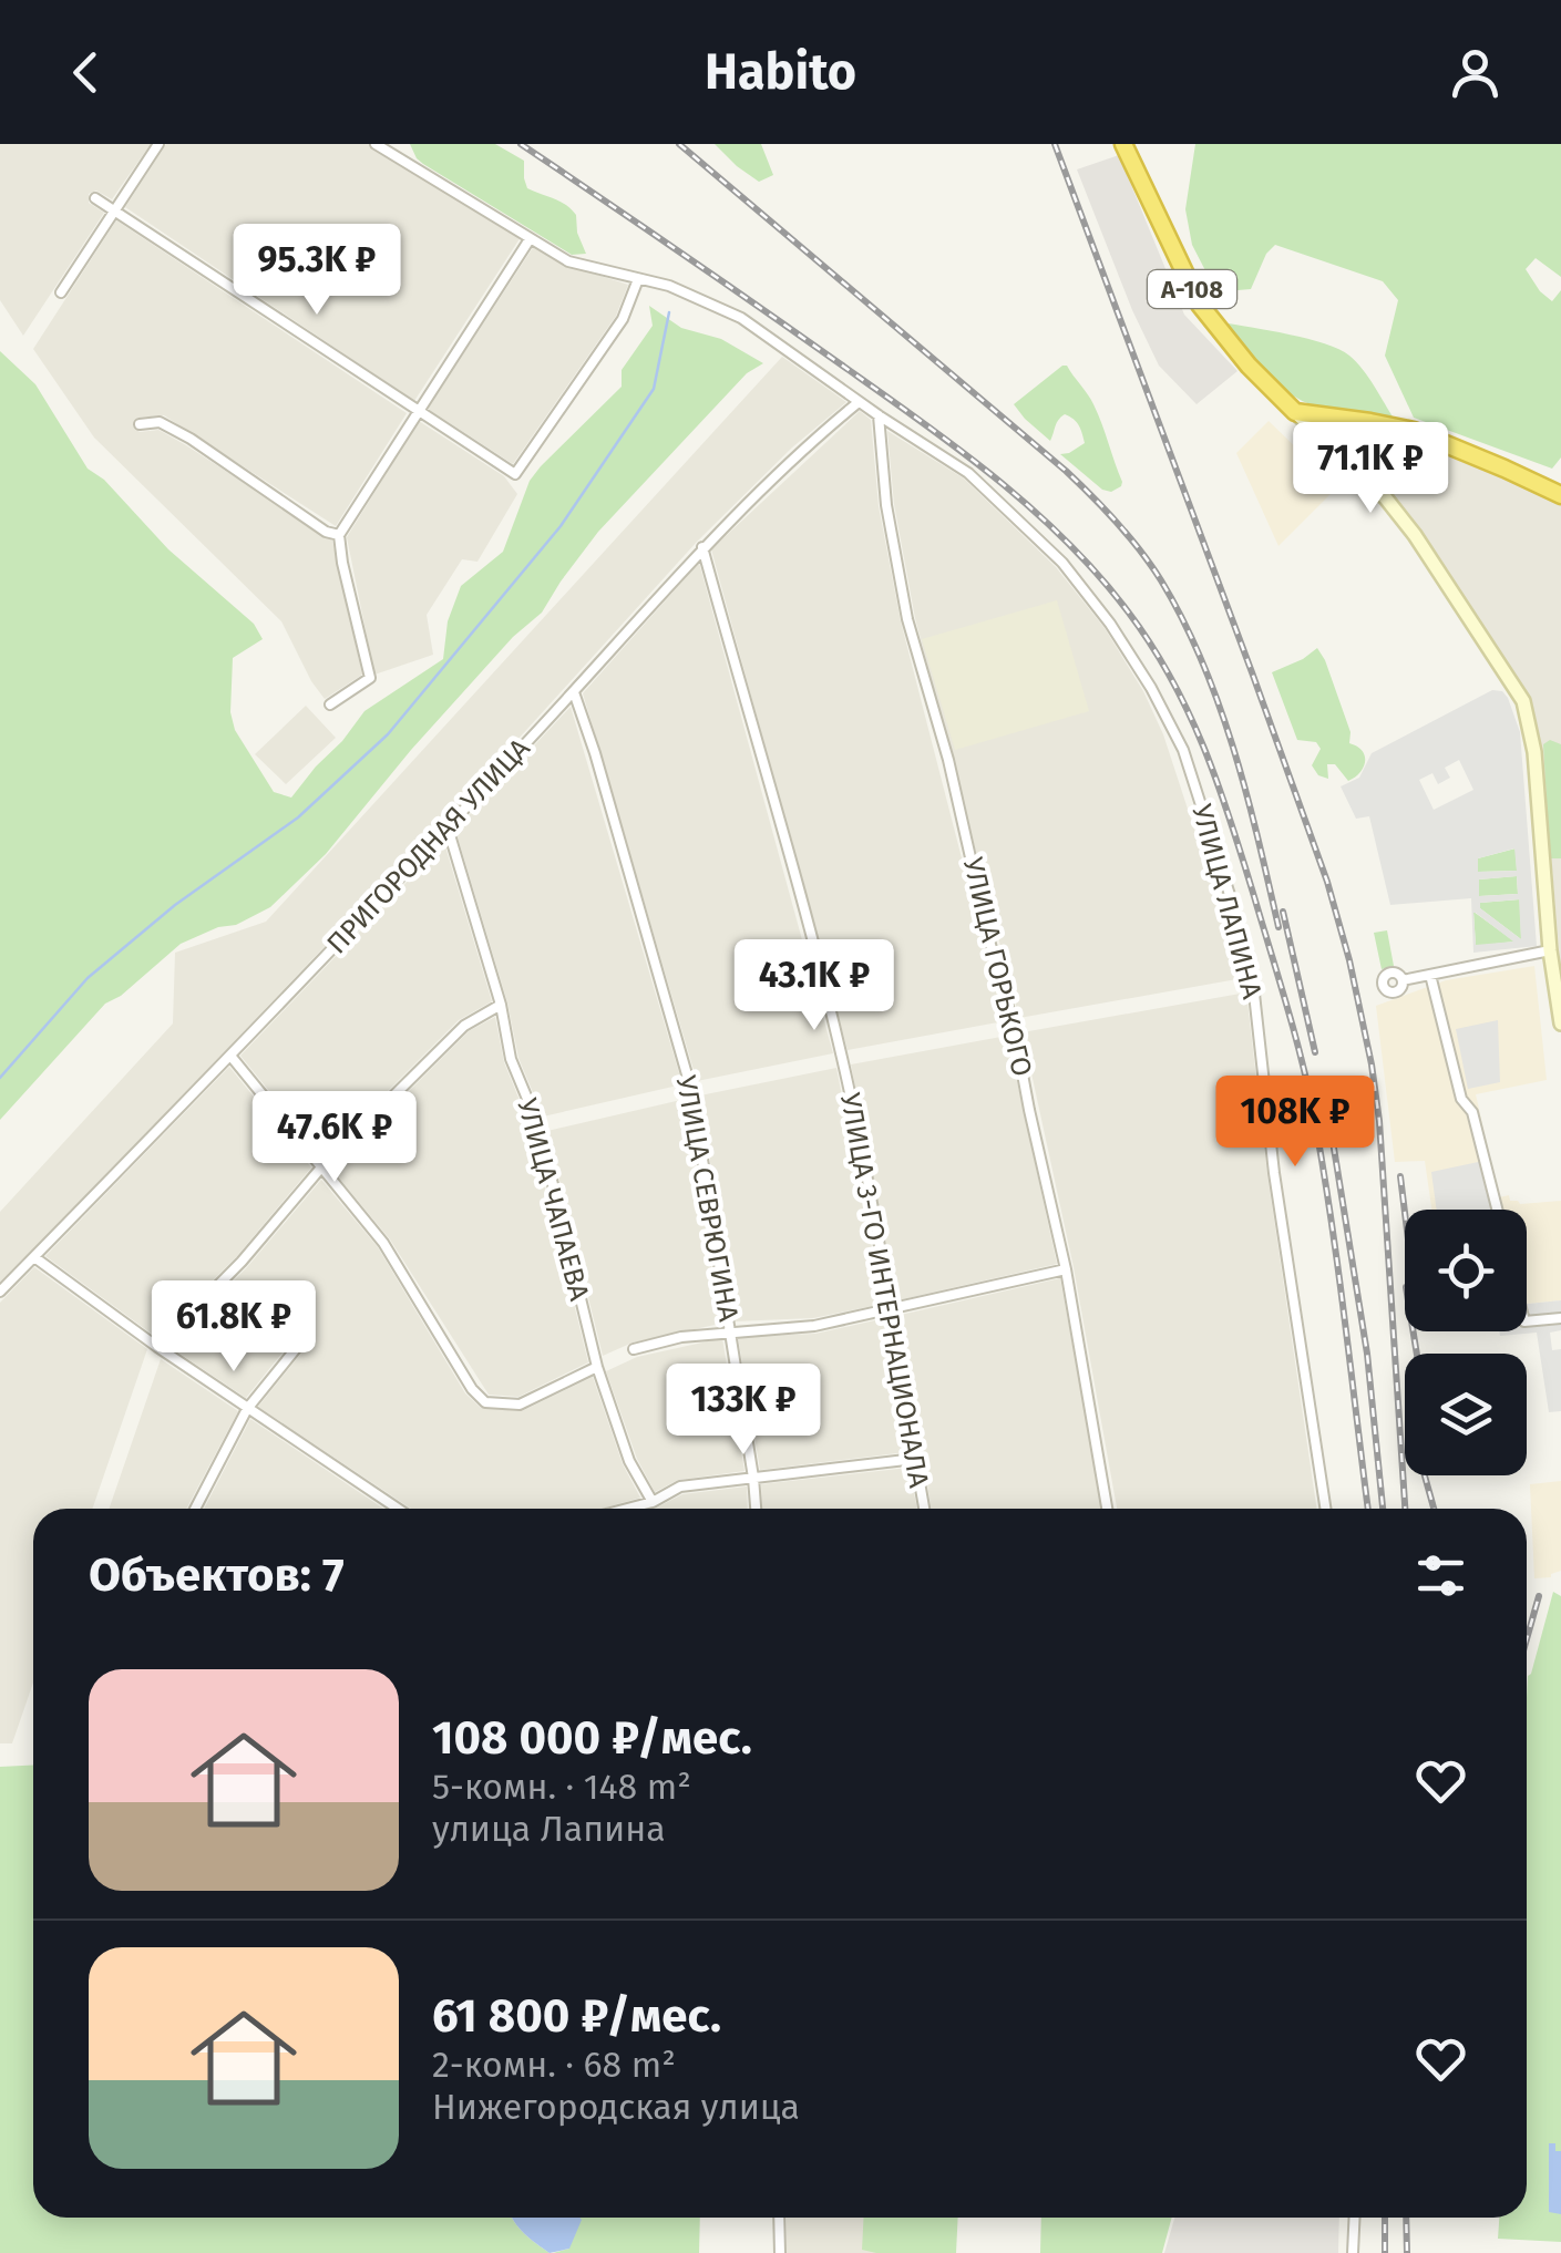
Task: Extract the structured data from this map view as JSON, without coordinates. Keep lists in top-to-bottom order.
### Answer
{
  "streets": {
    "highway": ["А-108"],
    "street": [
      "ПРИГОРОДНАЯ УЛИЦА",
      "УЛИЦА ЛАПИНА",
      "УЛИЦА ГОРЬКОГО",
      "УЛИЦА СЕВРЮГИНА",
      "УЛИЦА ЧАПАЕВА",
      "УЛИЦА 3-ГО ИНТЕРНАЦИОНАЛА"
    ]
  },
  "crossings": [
    ["ПРИГОРОДНАЯ УЛИЦА", "УЛИЦА ЛАПИНА"],
    ["ПРИГОРОДНАЯ УЛИЦА", "УЛИЦА СЕВРЮГИНА"],
    ["ПРИГОРОДНАЯ УЛИЦА", "УЛИЦА ЧАПАЕВА"],
    ["ПРИГОРОДНАЯ УЛИЦА", "УЛИЦА 3-ГО ИНТЕРНАЦИОНАЛА"],
    ["УЛИЦА ЛАПИНА", "УЛИЦА ГОРЬКОГО"]
  ],
  "page": {
    "header": "Habito",
    "price": [
      "95.3K ₽",
      "71.1K ₽",
      "43.1K ₽",
      "108K ₽",
      "47.6K ₽",
      "61.8K ₽",
      "133K ₽"
    ],
    "heading": "Объектов: 7",
    "list": [
      {
        "name": "108 000 ₽/мес.",
        "note": "5-комн. · 148 m² · улица Лапина"
      },
      {
        "name": "61 800 ₽/мес.",
        "note": "2-комн. · 68 m² · Нижегородская улица"
      }
    ]
  }
}
